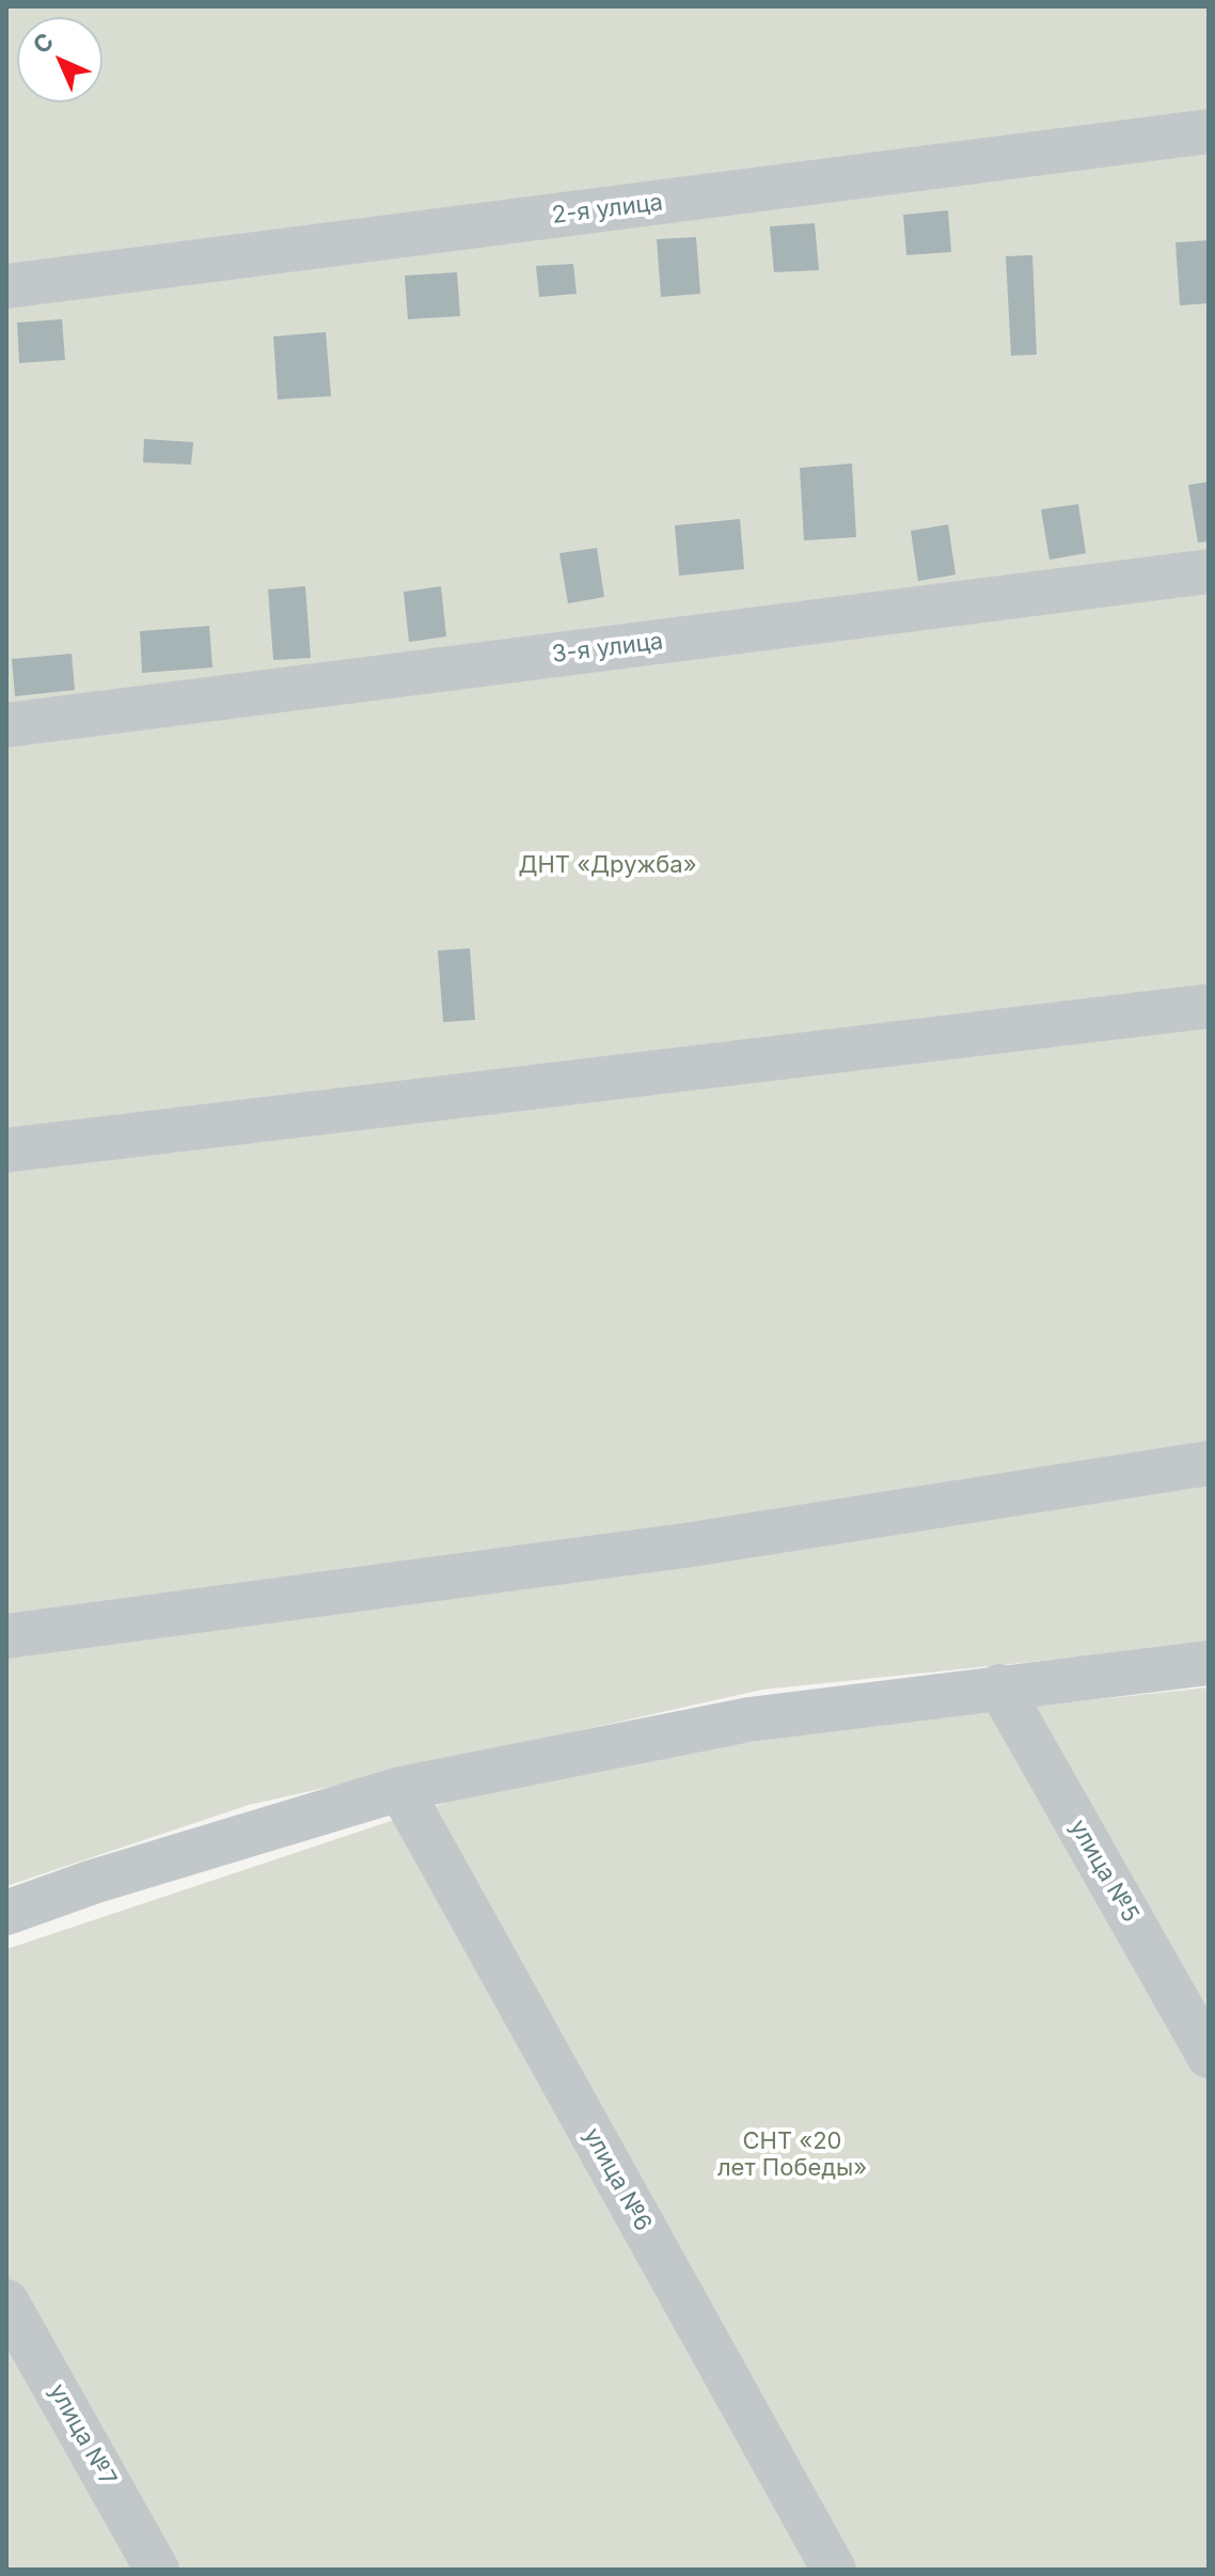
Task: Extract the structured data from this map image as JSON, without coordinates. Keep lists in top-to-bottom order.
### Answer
{
  "streets": {
    "street": [
      "2-я улица",
      "3-я улица",
      "улица №5",
      "улица №6",
      "улица №7"
    ]
  },
  "parks": ["ДНТ «Дружба»", "СНТ «20 лет Победы»"],
  "north": "top left"
}
